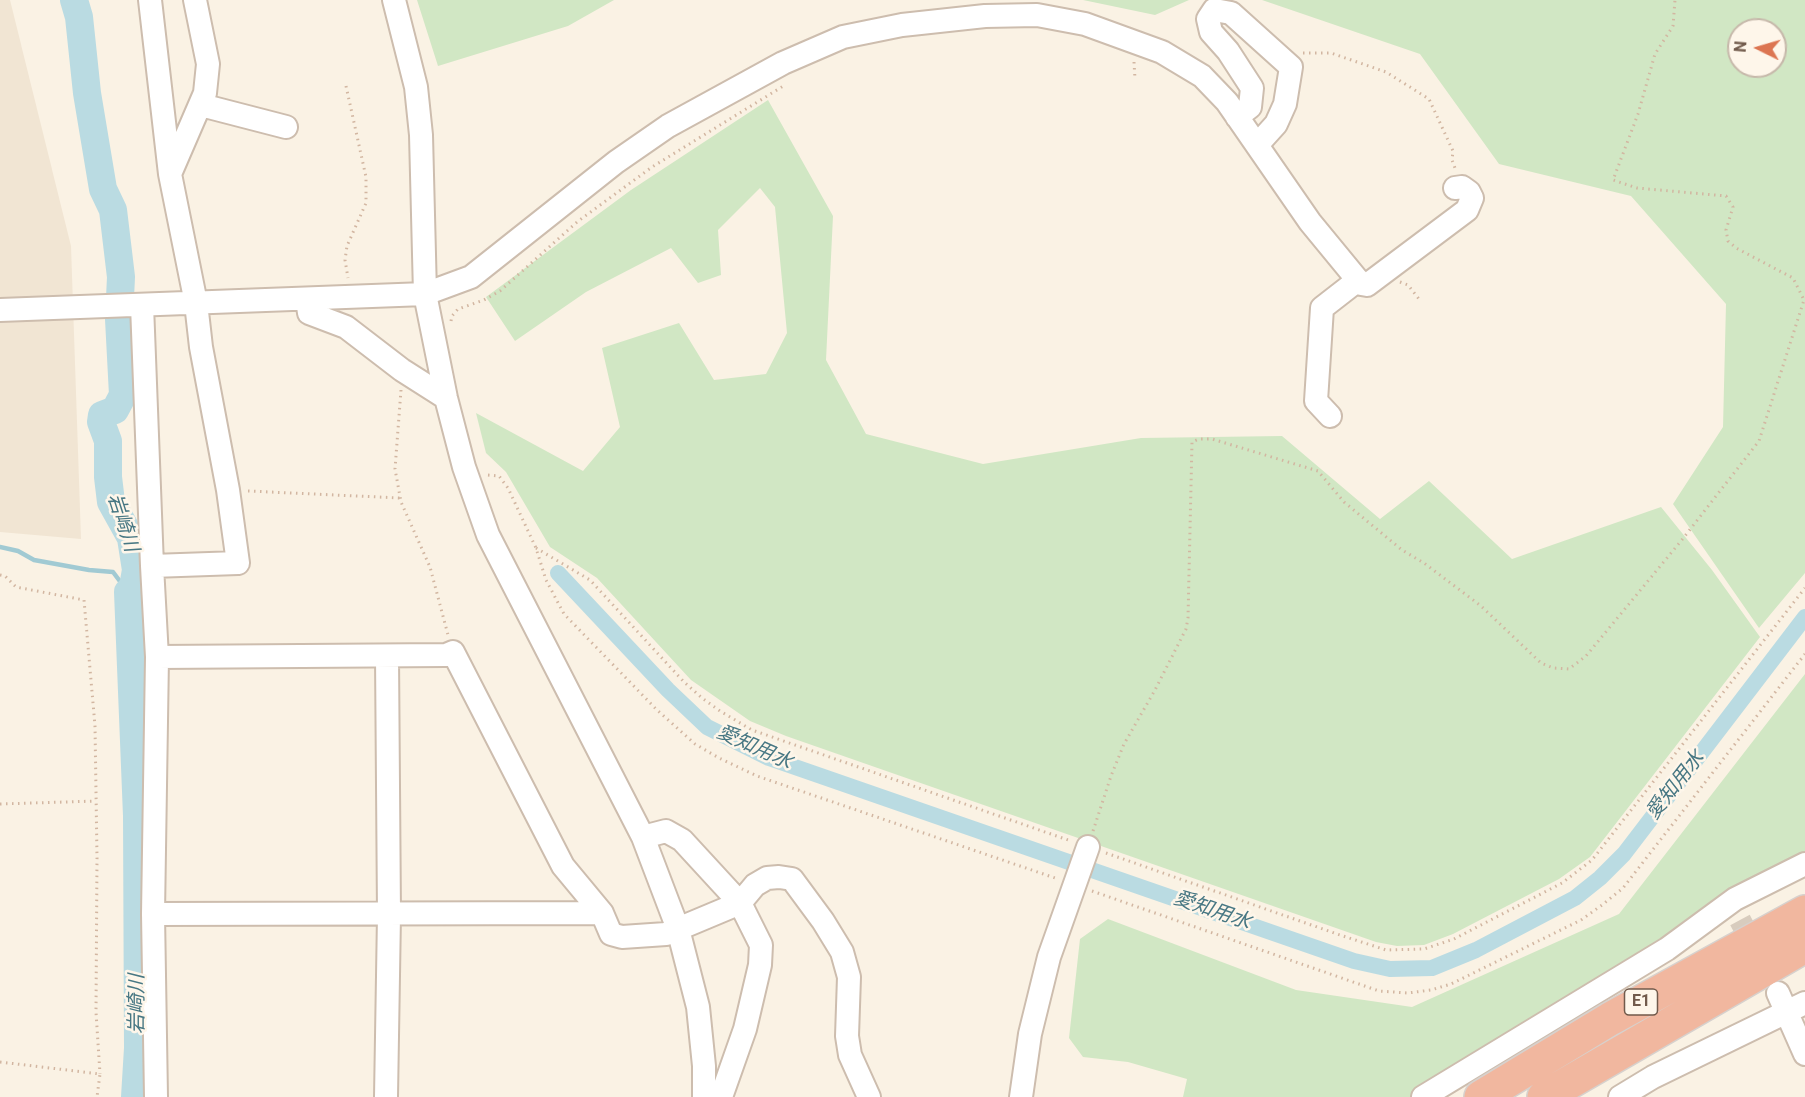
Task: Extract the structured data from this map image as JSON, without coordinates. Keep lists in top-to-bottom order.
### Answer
{
  "streets": {
    "highway": ["E1"]
  },
  "water": ["岩崎川", "愛知用水"],
  "north": "left"
}
